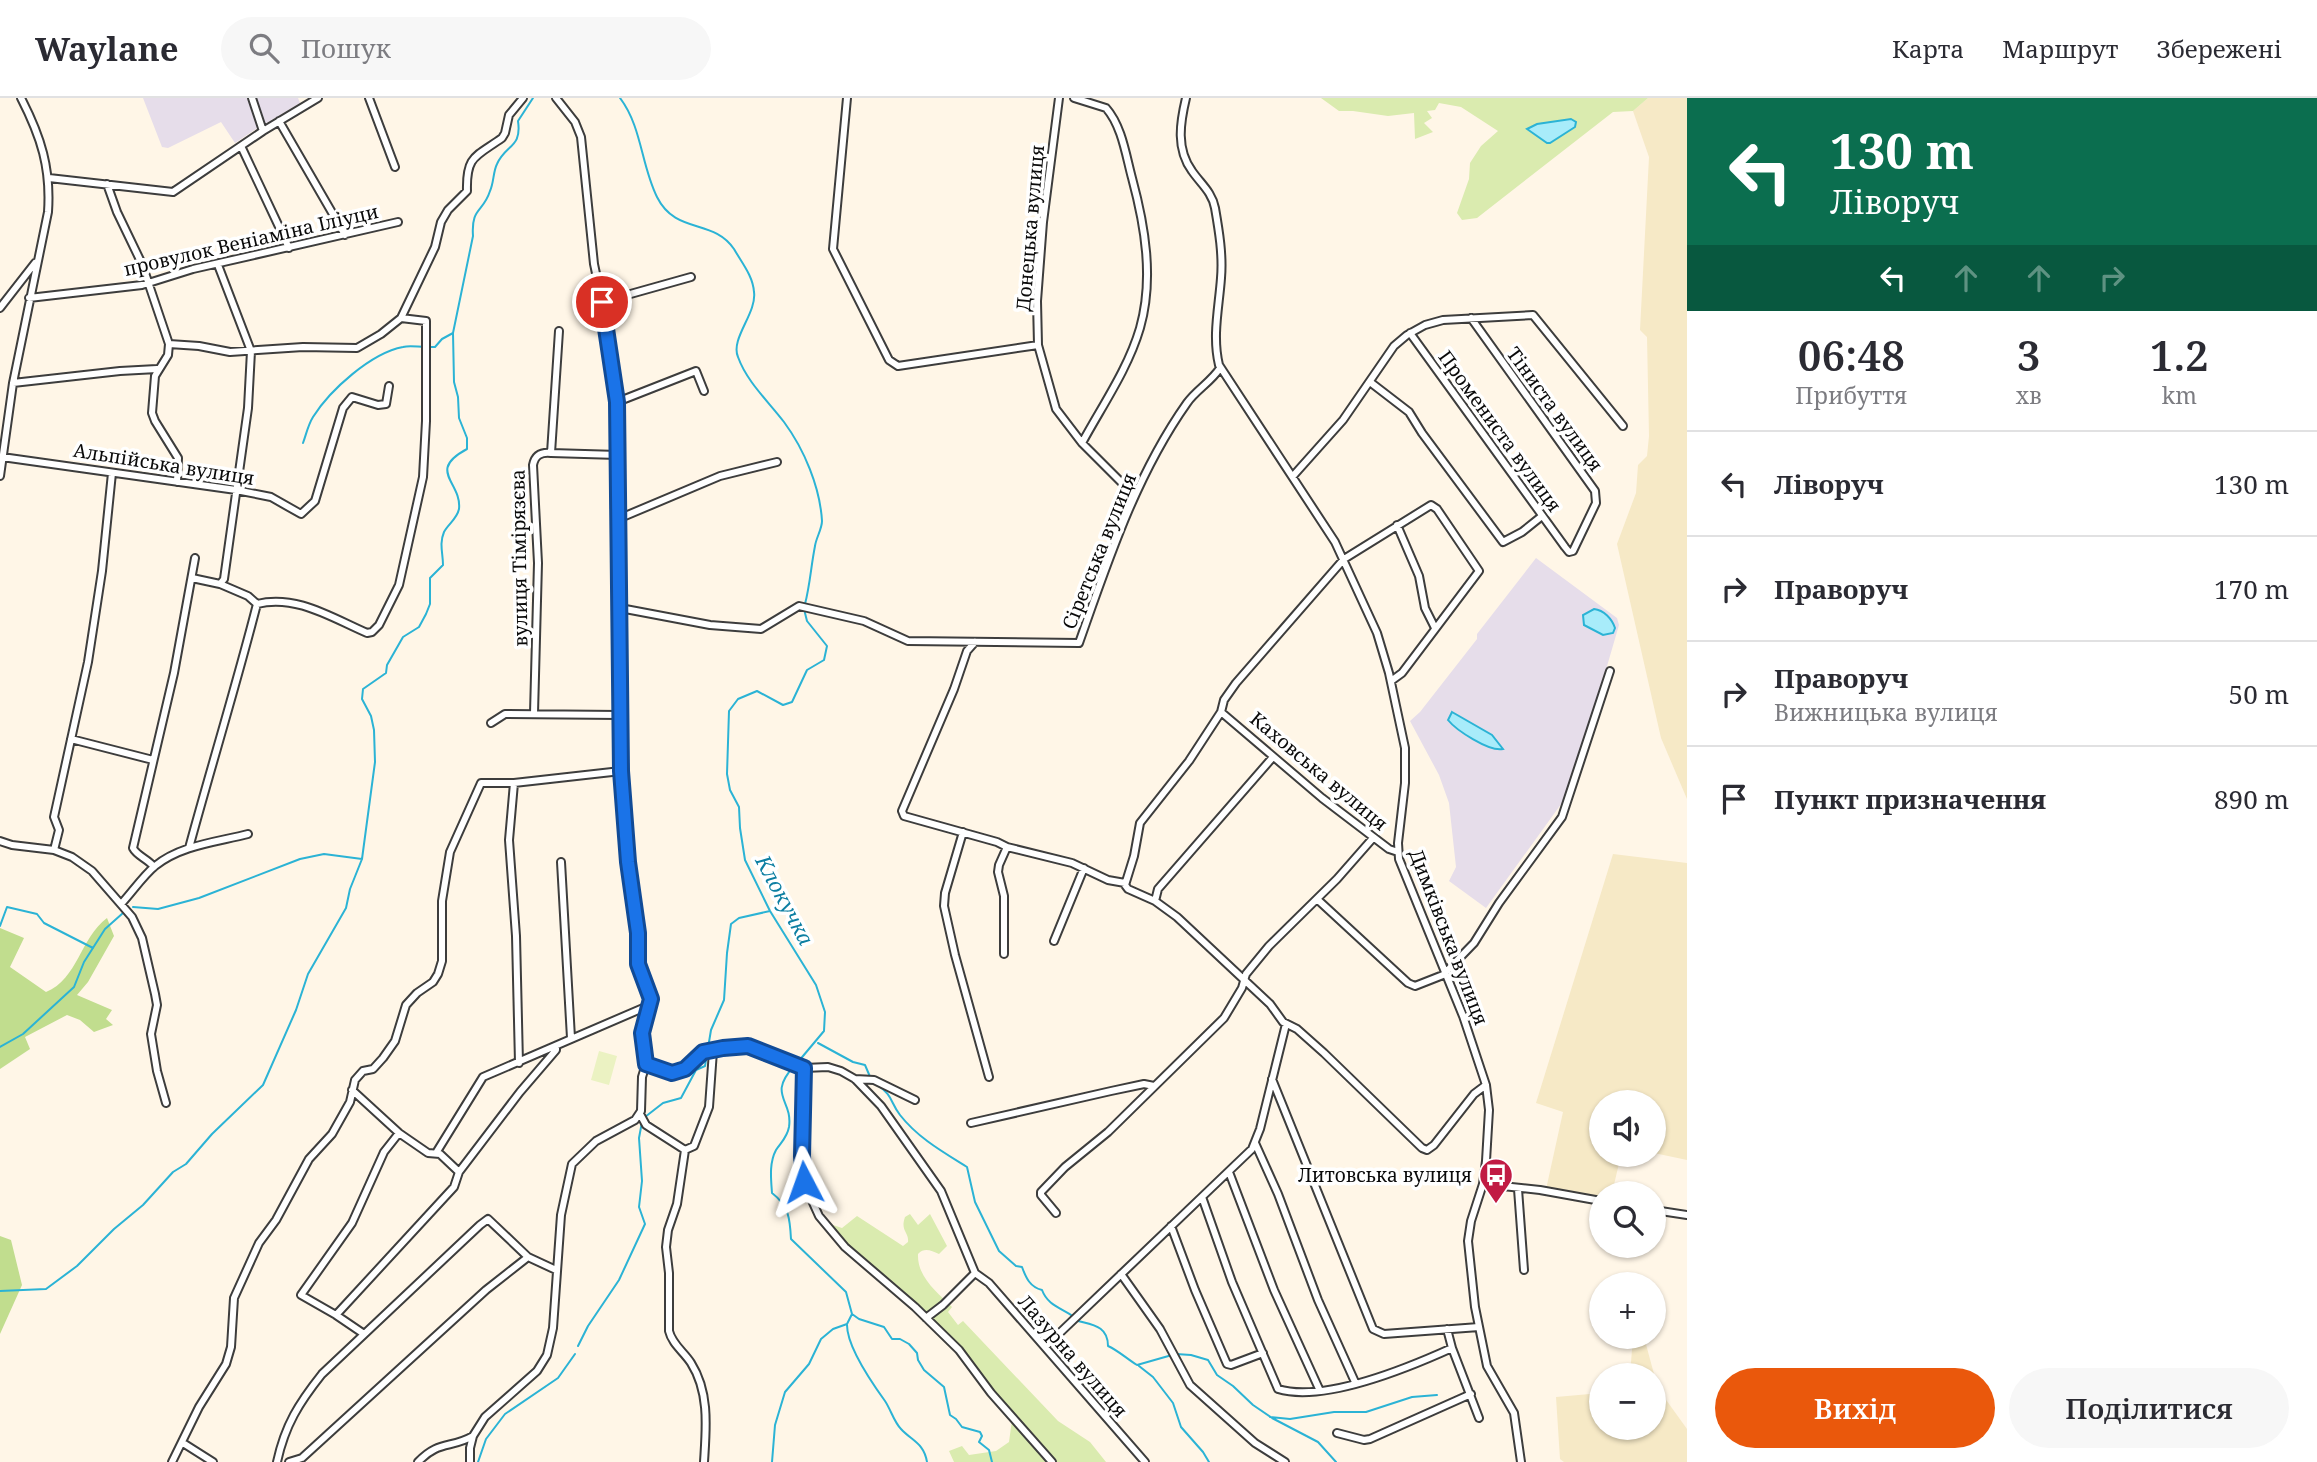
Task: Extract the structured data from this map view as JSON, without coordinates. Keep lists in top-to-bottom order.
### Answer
{
  "streets": {
    "street": [
      "Донецька вулиця",
      "провулок Веніаміна Іліуци",
      "Тіниста вулиця",
      "Промениста вулиця",
      "Альпійська вулиця",
      "Сіретська вулиця",
      "вулиця Тімірязєва",
      "Каховська вулиця",
      "Димківська вулиця",
      "Лазурна вулиця"
    ]
  },
  "crossings": [
    ["Донецька вулиця", "Сіретська вулиця"],
    ["Тіниста вулиця", "Промениста вулиця"],
    ["Сіретська вулиця", "Димківська вулиця"],
    ["Каховська вулиця", "Димківська вулиця"]
  ],
  "water": ["Клокучка"],
  "places": {
    "bus stop": ["Литовська вулиця"]
  },
  "page": {
    "header": "Waylane",
    "search": "Пошук",
    "nav": ["Карта", "Маршрут", "Збережені"],
    "turn": ["130 m", "Ліворуч"],
    "eta": [
      "06:48",
      "Прибуття",
      "3",
      "хв",
      "1.2",
      "km"
    ],
    "list": [
      {
        "name": "Ліворуч",
        "value": "130 m"
      },
      {
        "name": "Праворуч",
        "value": "170 m"
      },
      {
        "name": "Праворуч",
        "note": "Вижницька вулиця",
        "value": "50 m"
      },
      {
        "name": "Пункт призначення",
        "value": "890 m"
      }
    ],
    "map_buttons": ["+", "−"],
    "buttons": ["Вихід", "Поділитися"]
  }
}
